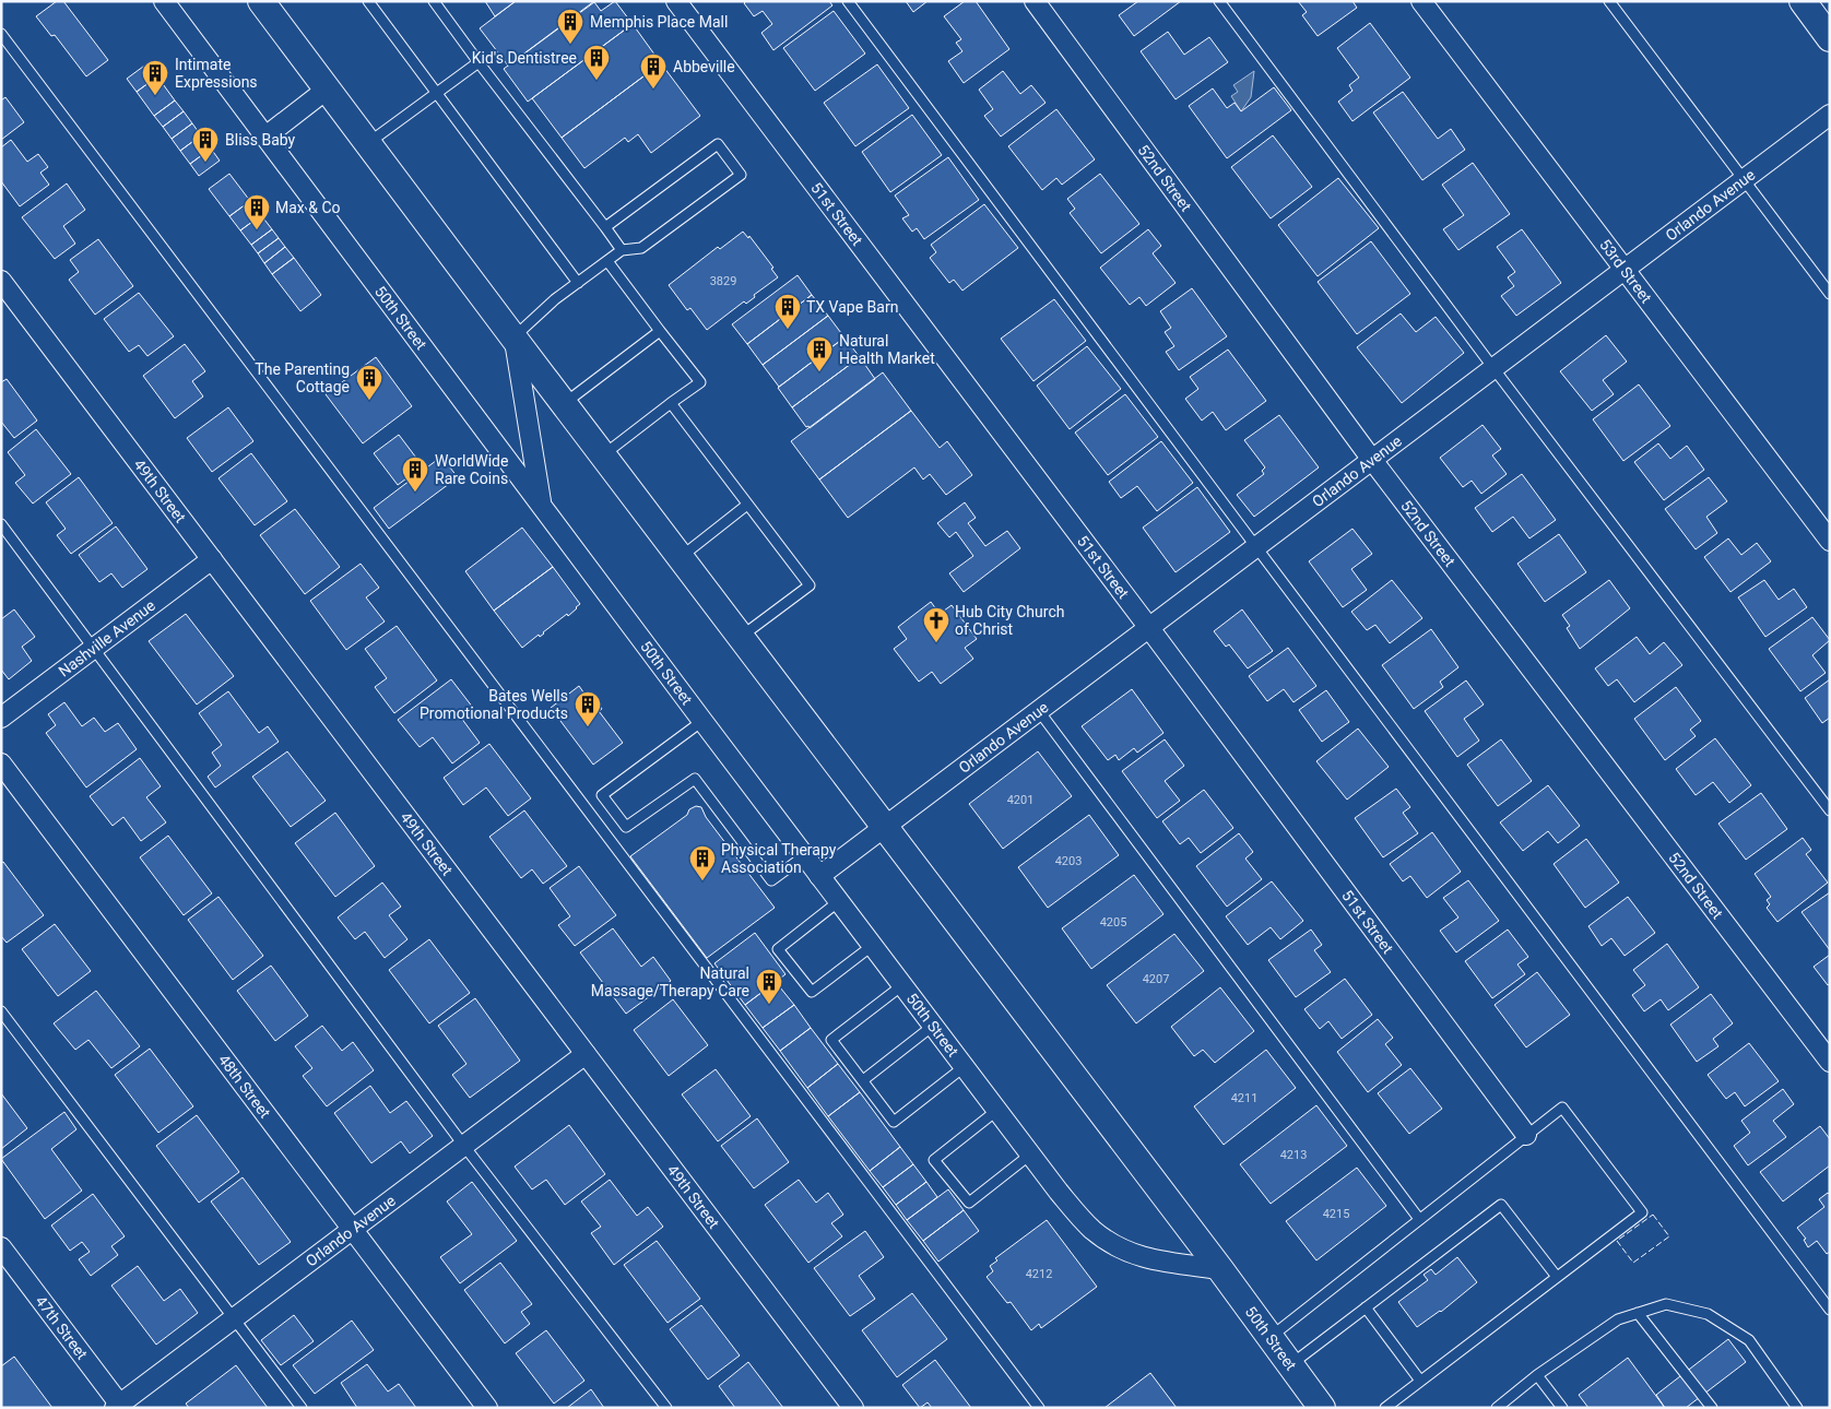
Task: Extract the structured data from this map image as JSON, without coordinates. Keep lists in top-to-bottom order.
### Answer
{
  "streets": {
    "main road": ["50th Street"],
    "street": [
      "52nd Street",
      "Orlando Avenue",
      "51st Street",
      "53rd Street",
      "49th Street",
      "Nashville Avenue",
      "48th Street",
      "47th Street"
    ]
  },
  "crossings": [
    ["52nd Street", "Orlando Avenue"],
    ["Orlando Avenue", "51st Street"],
    ["Orlando Avenue", "53rd Street"],
    ["Orlando Avenue", "50th Street"],
    ["Orlando Avenue", "49th Street"],
    ["Orlando Avenue", "48th Street"],
    ["Orlando Avenue", "47th Street"],
    ["49th Street", "Nashville Avenue"]
  ],
  "places": {
    "building": [
      "Memphis Place Mall",
      "Kid's Dentistree",
      "Abbeville",
      "Intimate Expressions",
      "Bliss Baby",
      "Max & Co",
      "TX Vape Barn",
      "Natural Health Market",
      "The Parenting Cottage",
      "WorldWide Rare Coins",
      "Bates Wells Promotional Products",
      "Physical Therapy Association",
      "Natural Massage/Therapy Care"
    ],
    "church": ["Hub City Church of Christ"]
  },
  "house_numbers": [
    "3829",
    "4201",
    "4203",
    "4205",
    "4207",
    "4211",
    "4213",
    "4215",
    "4212"
  ]
}
